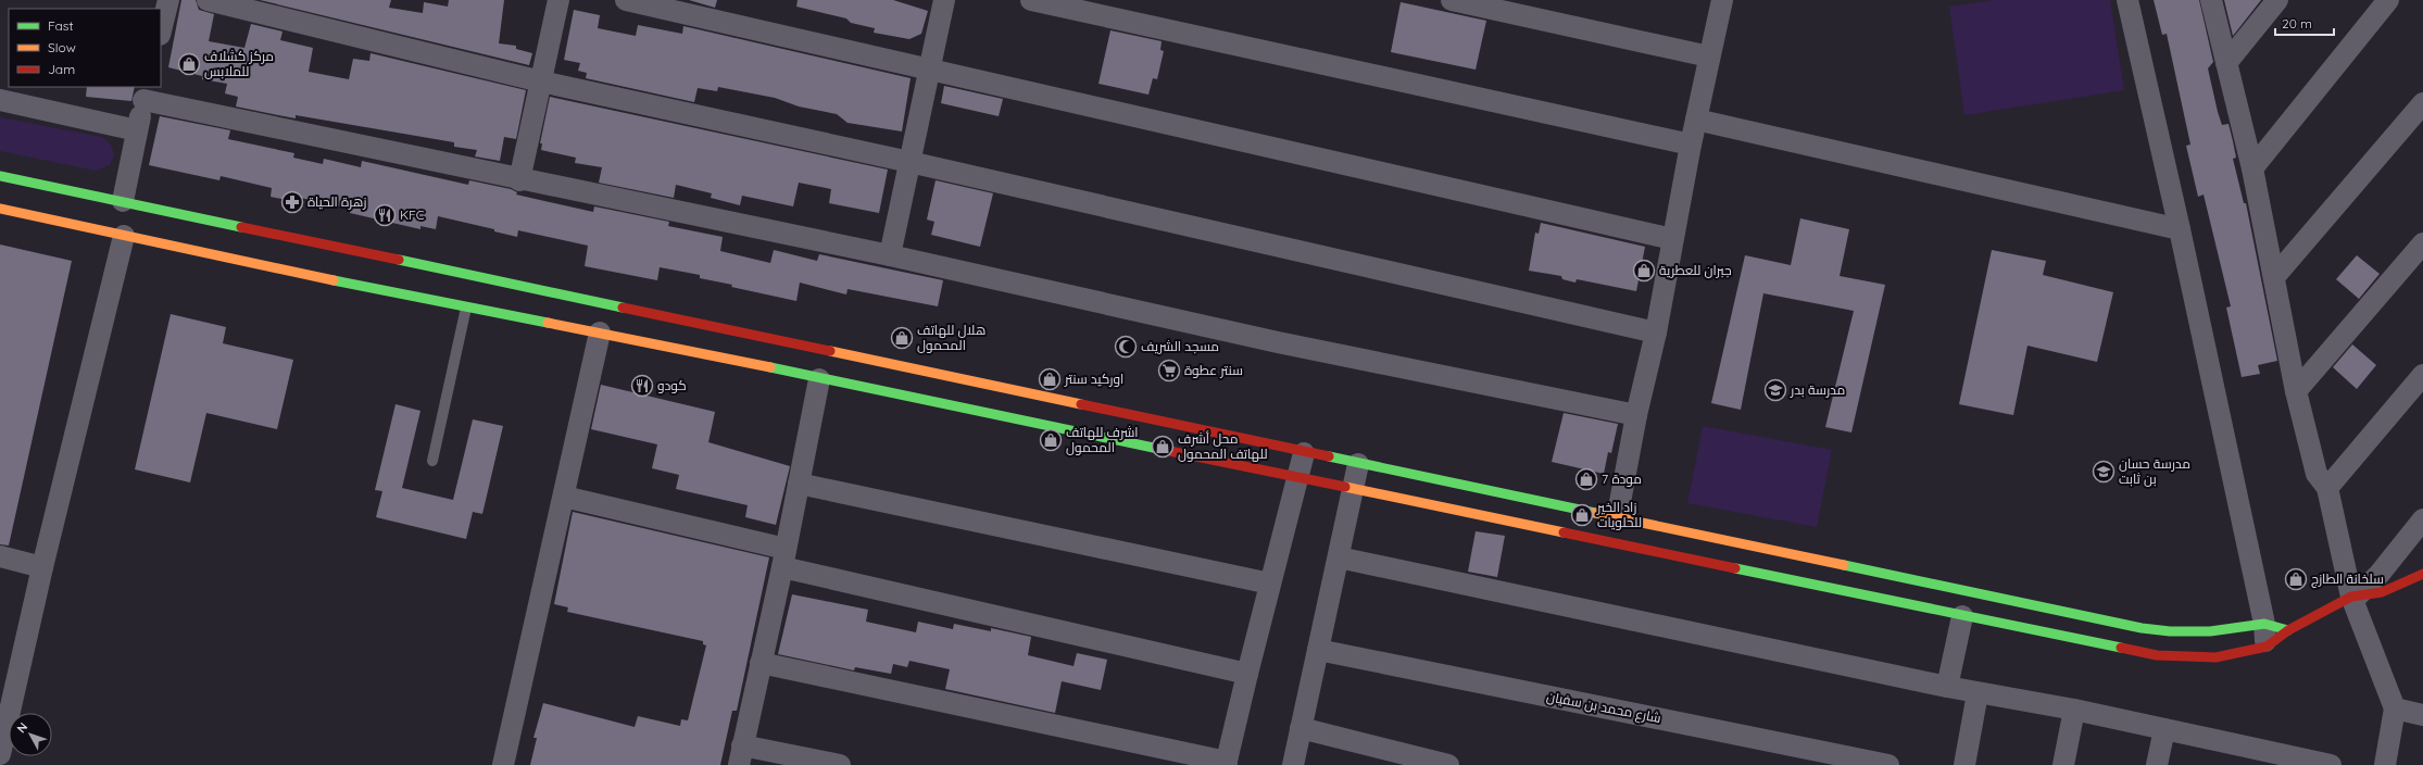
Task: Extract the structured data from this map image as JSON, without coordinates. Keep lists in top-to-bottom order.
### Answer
{
  "streets": {
    "street": ["شارع محمد بن سفيان"]
  },
  "places": {
    "shop": [
      "مركز كشلاف للملابس",
      "جبران للعطرية",
      "هلال للهاتف المحمول",
      "اوركيد سنتر",
      "اشرف للهاتف المحمول",
      "محل أشرف للهاتف المحمول",
      "مودة 7",
      "زاد الخير للحلويات",
      "سلخانة الطازج"
    ],
    "pharmacy": ["زهرة الحياة"],
    "restaurant": ["KFC", "كودو"],
    "mosque": ["مسجد الشريف"],
    "supermarket": ["سنتر عطوة"],
    "school or university": ["مدرسة بدر", "مدرسة حسان بن ثابت"]
  },
  "legend": ["Fast", "Slow", "Jam"],
  "scale_bar": "20 m",
  "north": "top left"
}
